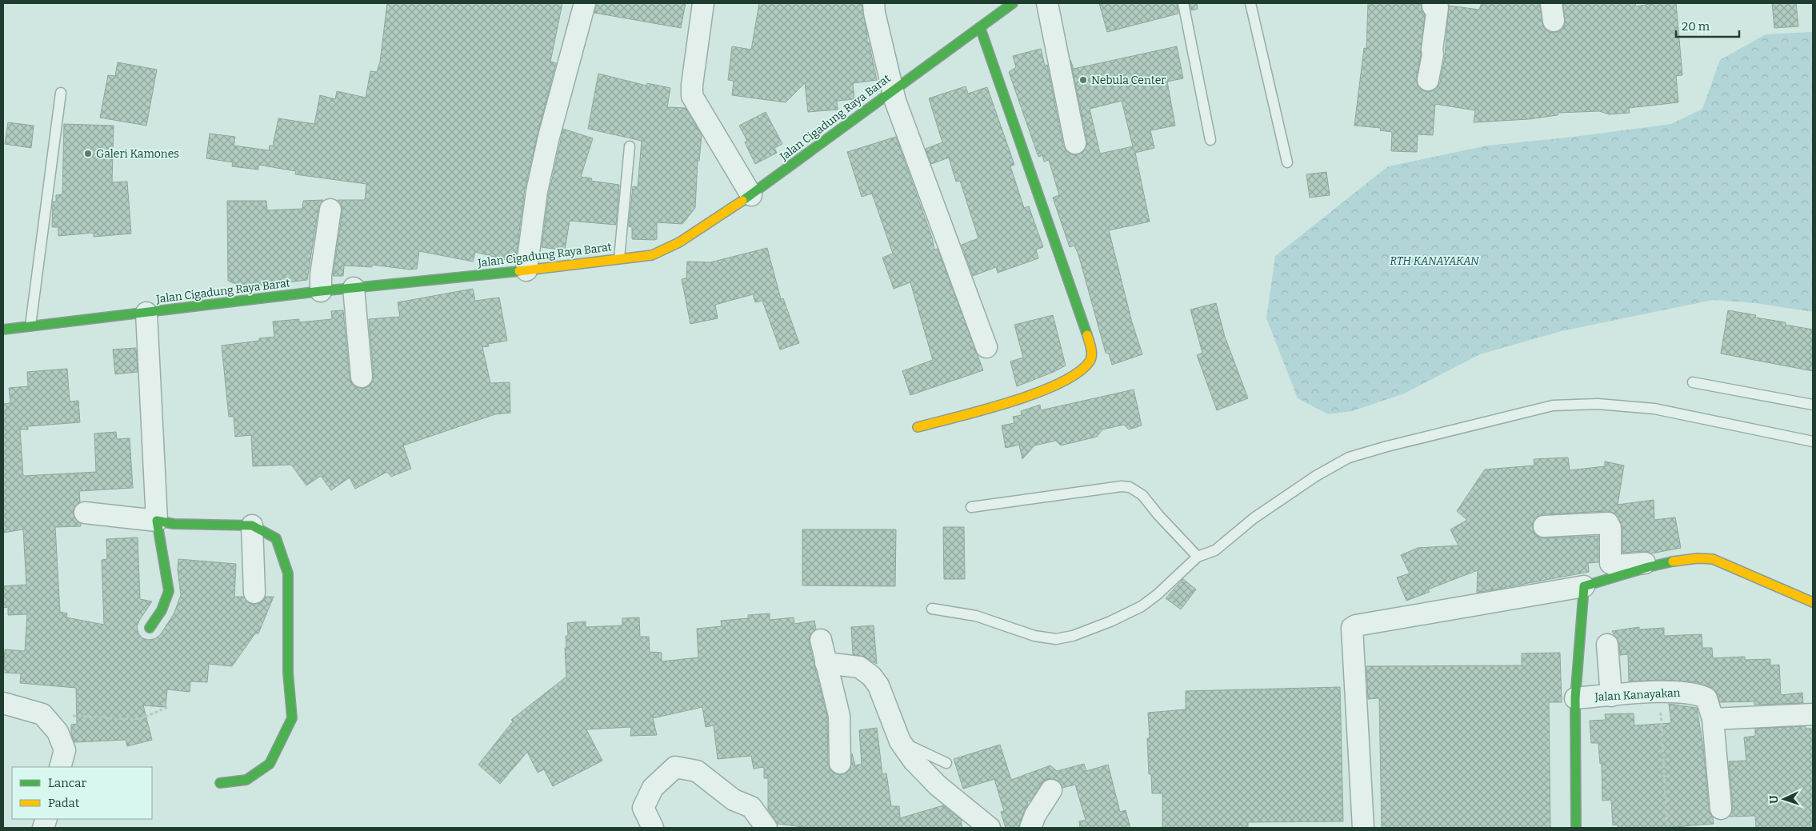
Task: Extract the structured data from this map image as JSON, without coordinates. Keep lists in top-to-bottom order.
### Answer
{
  "streets": {
    "street": ["Jalan Cigadung Raya Barat", "Jalan Kanayakan"]
  },
  "parks": ["RTH KANAYAKAN"],
  "places": ["Nebula Center", "Galeri Kamones"],
  "legend": ["Lancar", "Padat"],
  "scale_bar": "20 m",
  "north": "left"
}
